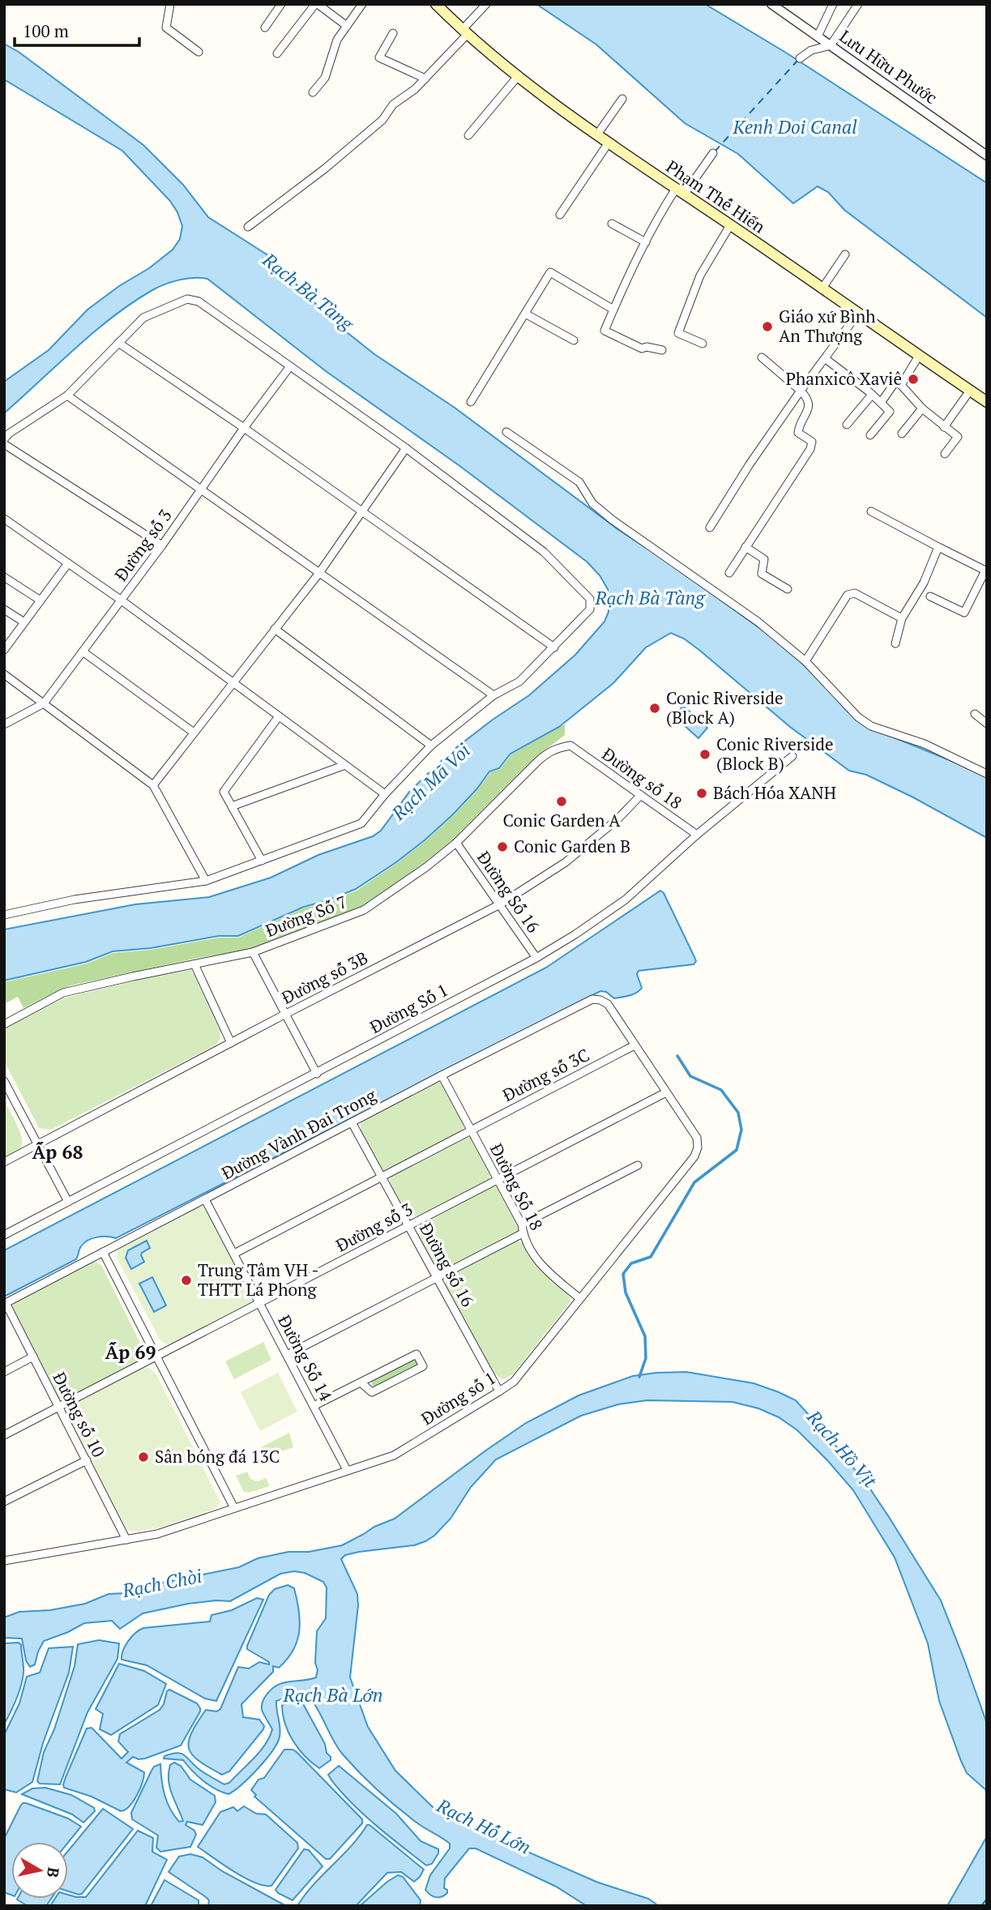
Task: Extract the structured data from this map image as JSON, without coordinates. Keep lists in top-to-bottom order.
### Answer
{
  "streets": {
    "main road": ["Phạm Thế Hiển"],
    "street": [
      "Lưu Hữu Phước",
      "Đường số 3",
      "Đường số 18",
      "Đường Số 16",
      "Đường Số 7",
      "Đường số 3B",
      "Đường Số 1",
      "Đường số 3C",
      "Đường Vành Đai Trong",
      "Đường Số 18",
      "Đường số 16",
      "Đường Số 14",
      "Đường số 1",
      "Đường số 10"
    ]
  },
  "crossings": [
    ["Đường số 3", "Đường Số 18"],
    ["Đường số 3", "Đường số 16"],
    ["Đường số 3", "Đường Số 14"],
    ["Đường số 3", "Đường số 1"],
    ["Đường số 3", "Đường số 10"],
    ["Đường số 18", "Đường Số 7"],
    ["Đường số 18", "Đường số 3B"],
    ["Đường số 18", "Đường Số 1"],
    ["Đường Số 16", "Đường Số 7"],
    ["Đường Số 16", "Đường số 3B"],
    ["Đường Số 16", "Đường Số 1"],
    ["Đường số 3C", "Đường Số 18"],
    ["Đường số 3C", "Đường số 1"],
    ["Đường Vành Đai Trong", "Đường Số 18"],
    ["Đường Vành Đai Trong", "Đường số 16"],
    ["Đường Vành Đai Trong", "Đường Số 14"],
    ["Đường Vành Đai Trong", "Đường số 1"],
    ["Đường Vành Đai Trong", "Đường số 10"],
    ["Đường Số 18", "Đường số 1"],
    ["Đường số 16", "Đường số 1"],
    ["Đường Số 14", "Đường số 1"],
    ["Đường số 1", "Đường số 10"]
  ],
  "districts": ["Ấp 68", "Ấp 69"],
  "water": [
    "Kenh Doi Canal",
    "Rạch Bà Tàng",
    "Rạch Mã Voi",
    "Rạch Hồ Vịt",
    "Rạch Chòi",
    "Rạch Bà Lớn",
    "Rạch Hố Lớn"
  ],
  "places": [
    "Giáo xứ Bình An Thượng",
    "Phanxicô Xaviê",
    "Conic Riverside (Block A)",
    "Conic Riverside (Block B)",
    "Bách Hóa XANH",
    "Conic Garden A",
    "Conic Garden B",
    "Trung Tâm VH - THTT Lá Phong",
    "Sân bóng đá 13C"
  ],
  "scale_bar": "100 m",
  "north": "right"
}
